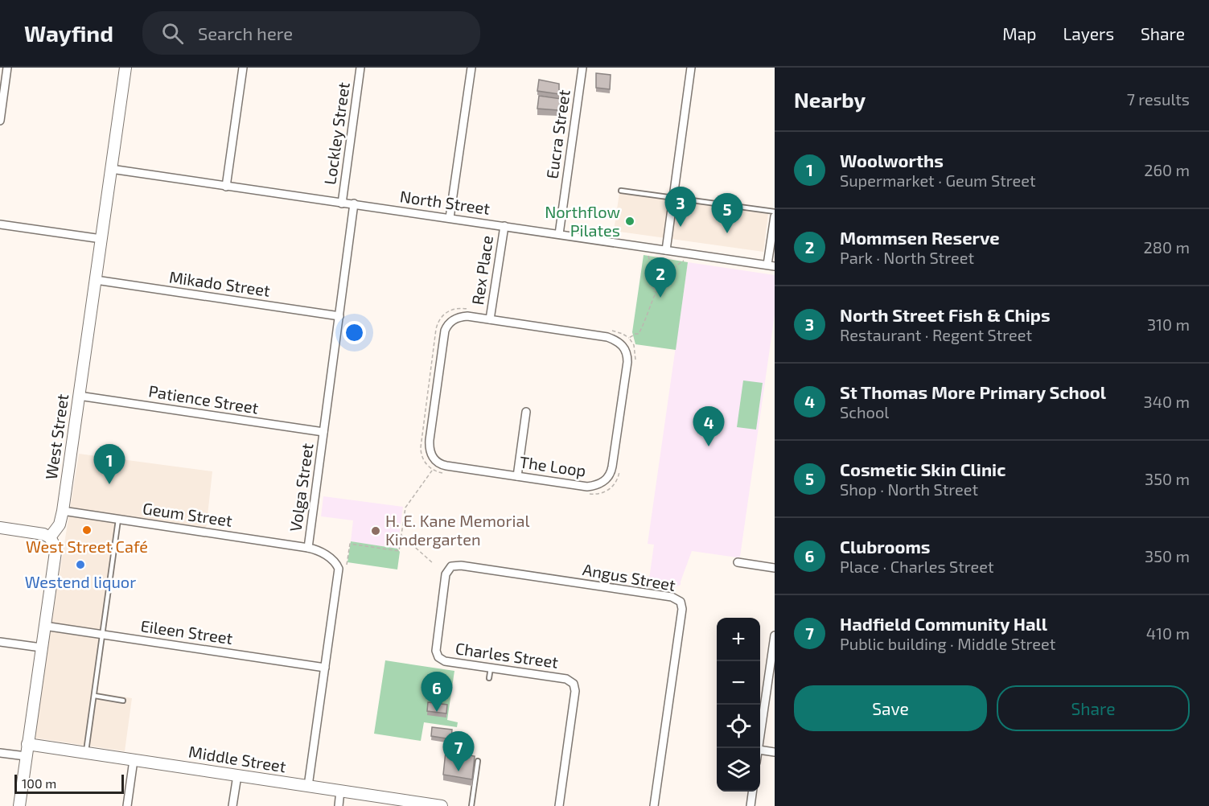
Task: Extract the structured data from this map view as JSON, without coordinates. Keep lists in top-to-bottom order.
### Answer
{
  "streets": {
    "street": [
      "Lockley Street",
      "Eucra Street",
      "North Street",
      "Rex Place",
      "Mikado Street",
      "Patience Street",
      "West Street",
      "The Loop",
      "Volga Street",
      "Geum Street",
      "Angus Street",
      "Eileen Street",
      "Charles Street",
      "Middle Street"
    ]
  },
  "crossings": [
    ["Lockley Street", "North Street"],
    ["Eucra Street", "North Street"],
    ["North Street", "Rex Place"],
    ["North Street", "West Street"],
    ["North Street", "Volga Street"],
    ["Rex Place", "The Loop"],
    ["Mikado Street", "West Street"],
    ["Mikado Street", "Volga Street"],
    ["Patience Street", "West Street"],
    ["Patience Street", "Volga Street"],
    ["West Street", "Geum Street"],
    ["Volga Street", "Geum Street"],
    ["Volga Street", "Eileen Street"],
    ["Volga Street", "Middle Street"],
    ["Angus Street", "Charles Street"]
  ],
  "places": [
    "Northflow Pilates",
    "West Street Café",
    "H. E. Kane Memorial Kindergarten",
    "Westend liquor"
  ],
  "scale_bar": "100 m",
  "page": {
    "header": "Wayfind",
    "search": "Search here",
    "nav": ["Map", "Layers", "Share"],
    "heading": ["Nearby", "7 results"],
    "list": [
      {
        "mark": "1",
        "name": "Woolworths",
        "note": "Supermarket · Geum Street",
        "value": "260 m"
      },
      {
        "mark": "2",
        "name": "Mommsen Reserve",
        "note": "Park · North Street",
        "value": "280 m"
      },
      {
        "mark": "3",
        "name": "North Street Fish & Chips",
        "note": "Restaurant · Regent Street",
        "value": "310 m"
      },
      {
        "mark": "4",
        "name": "St Thomas More Primary School",
        "note": "School",
        "value": "340 m"
      },
      {
        "mark": "5",
        "name": "Cosmetic Skin Clinic",
        "note": "Shop · North Street",
        "value": "350 m"
      },
      {
        "mark": "6",
        "name": "Clubrooms",
        "note": "Place · Charles Street",
        "value": "350 m"
      },
      {
        "mark": "7",
        "name": "Hadfield Community Hall",
        "note": "Public building · Middle Street",
        "value": "410 m"
      }
    ],
    "pins": [
      "3",
      "5",
      "2",
      "4",
      "1",
      "6",
      "7"
    ],
    "map_buttons": ["+", "−"],
    "buttons": ["Save", "Share"],
    "scale": "100 m"
  }
}
